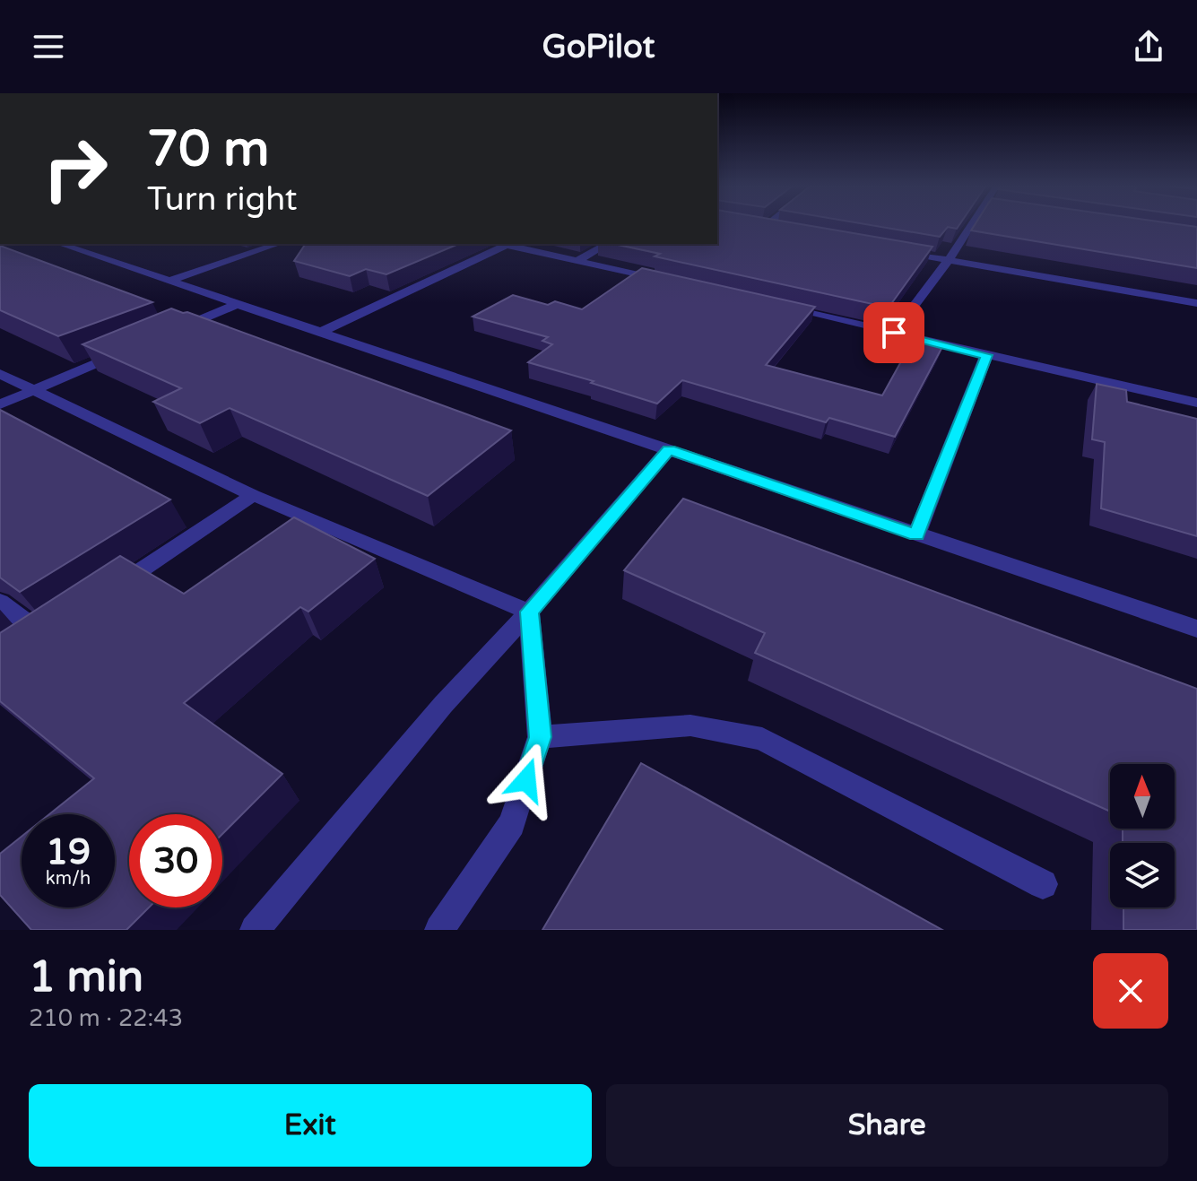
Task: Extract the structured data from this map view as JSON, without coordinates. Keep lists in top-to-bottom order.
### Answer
{
  "north": "top",
  "page": {
    "header": "GoPilot",
    "turn": ["70 m", "Turn right"],
    "speed": "19 km/h",
    "limit": "30",
    "heading": ["1 min", "210 m · 22:43"],
    "buttons": ["Exit", "Share"]
  }
}
